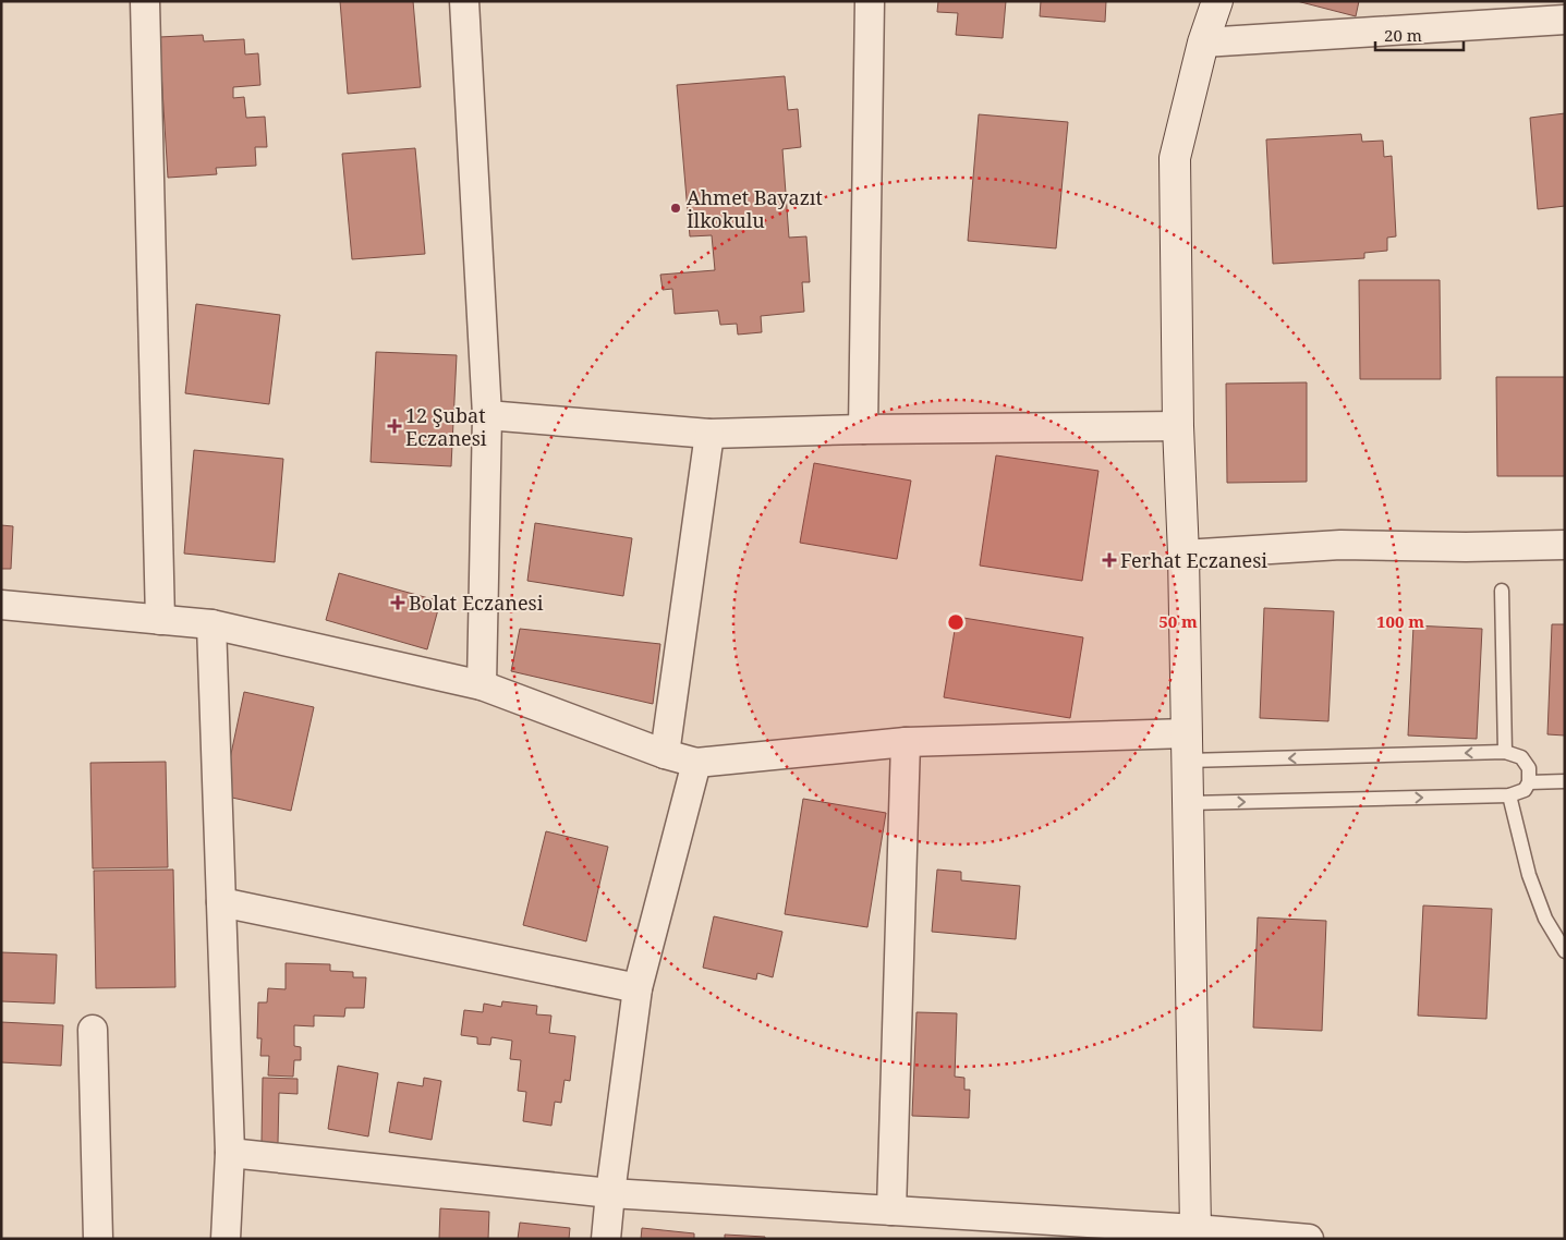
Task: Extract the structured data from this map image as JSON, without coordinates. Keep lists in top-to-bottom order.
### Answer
{
  "places": {
    "other": ["Ahmet Bayazıt İlkokulu"],
    "health": ["12 Şubat Eczanesi", "Ferhat Eczanesi", "Bolat Eczanesi"]
  },
  "scale_bar": "20 m",
  "rings": ["50 m", "100 m"]
}
